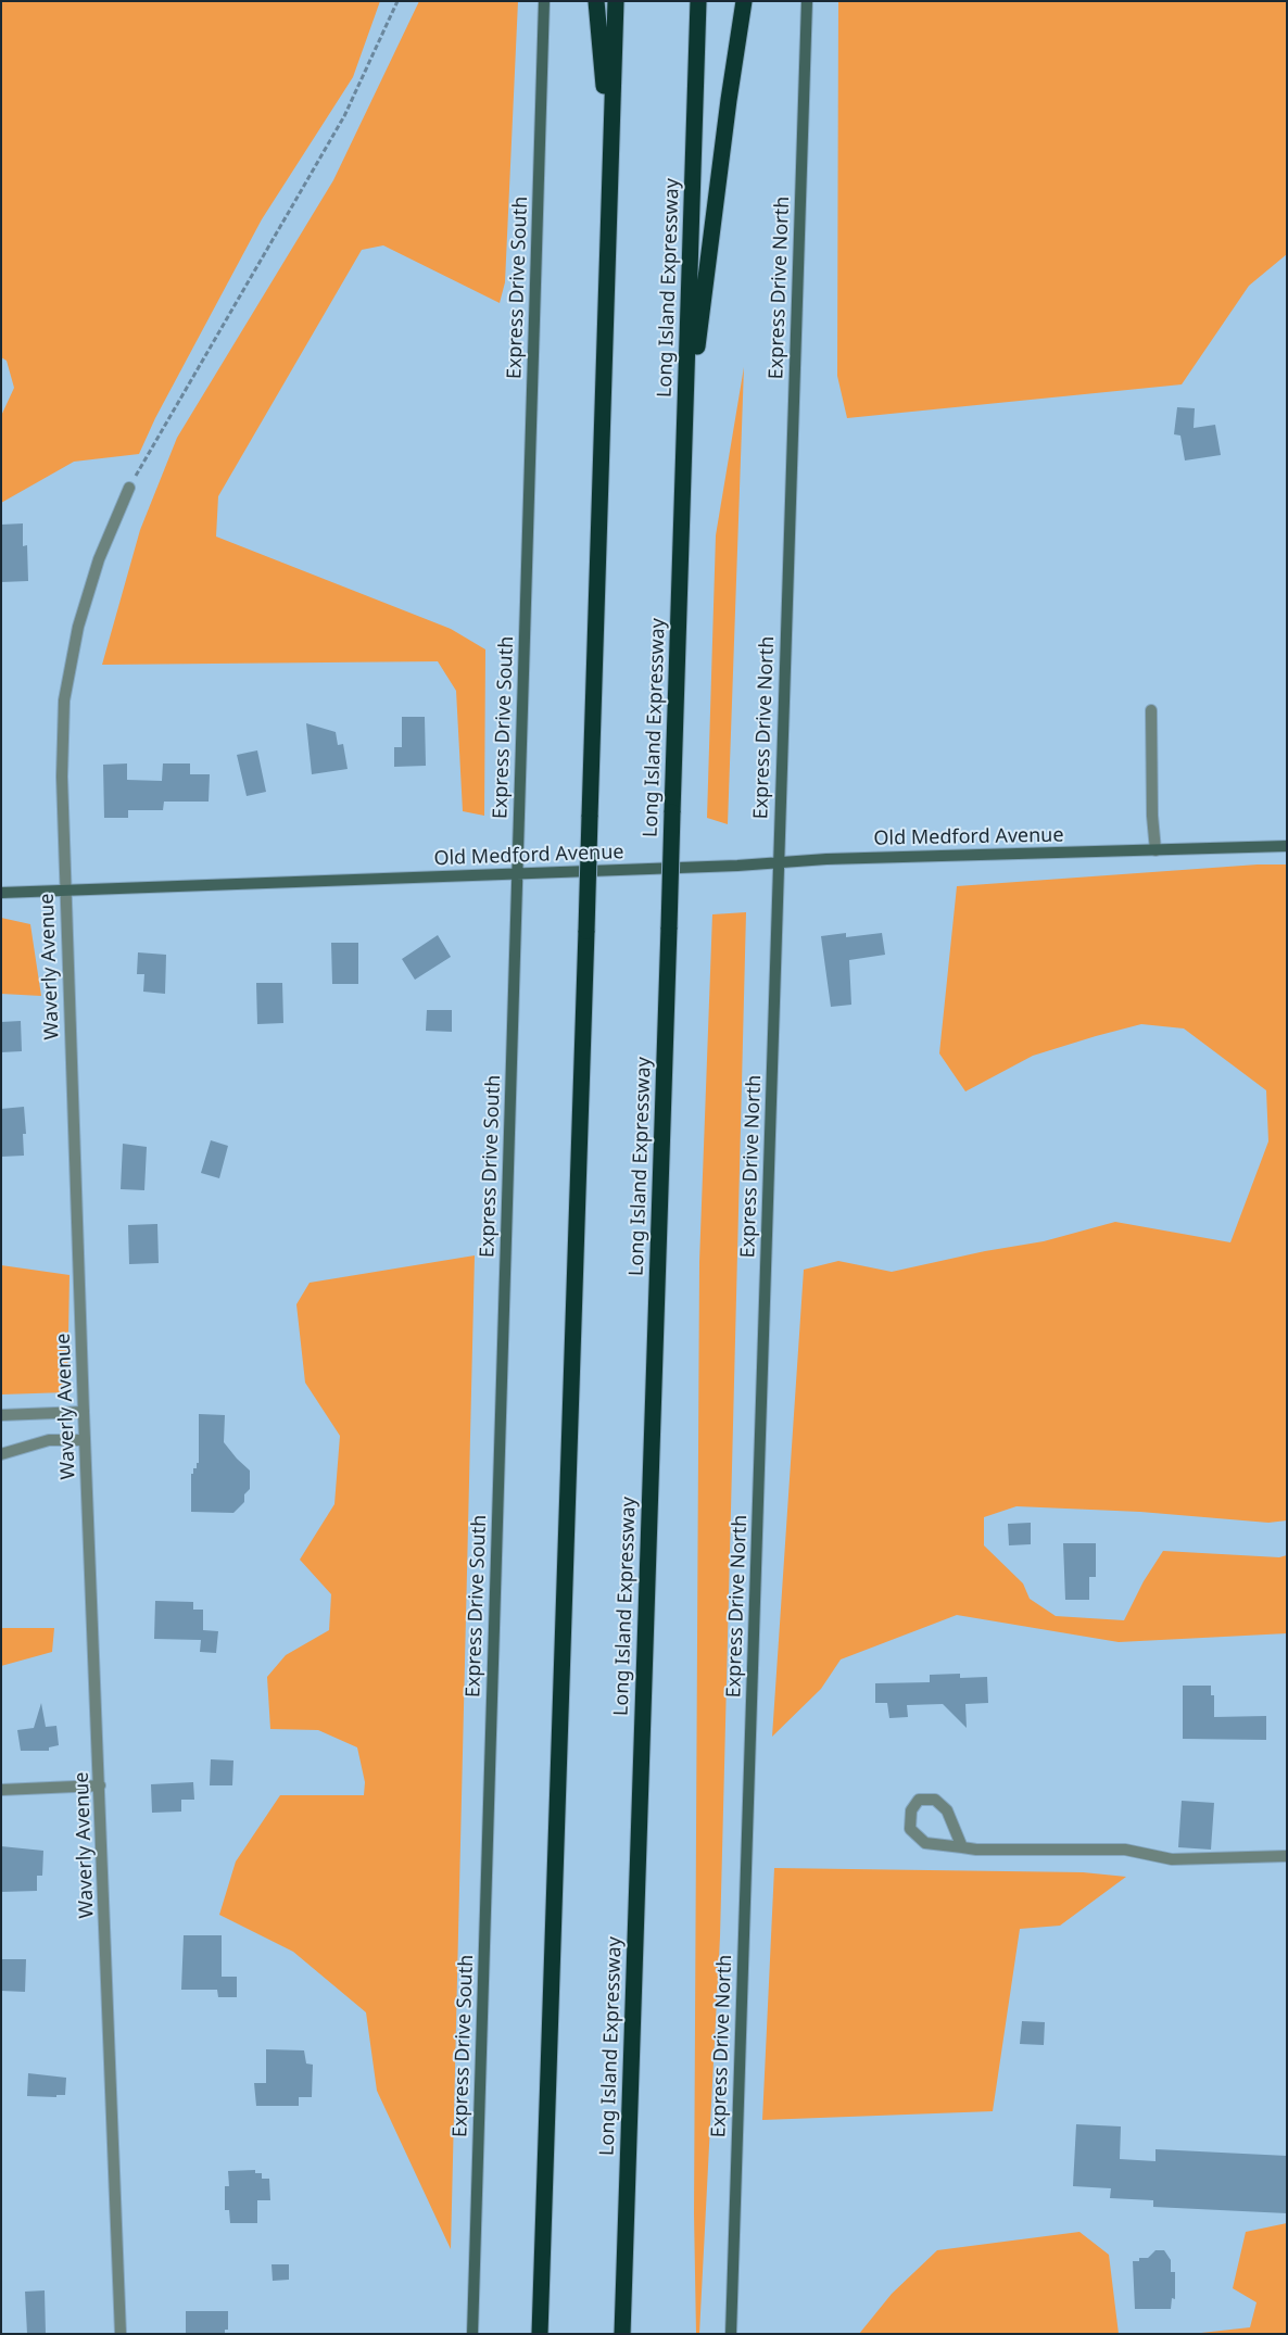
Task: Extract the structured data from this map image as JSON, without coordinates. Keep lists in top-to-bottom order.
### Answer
{
  "streets": {
    "highway": ["Long Island Expressway"],
    "main road": ["Express Drive South", "Express Drive North", "Old Medford Avenue"],
    "street": ["Waverly Avenue"]
  },
  "crossings": [
    ["Express Drive South", "Old Medford Avenue"],
    ["Express Drive North", "Old Medford Avenue"],
    ["Old Medford Avenue", "Waverly Avenue"]
  ]
}
